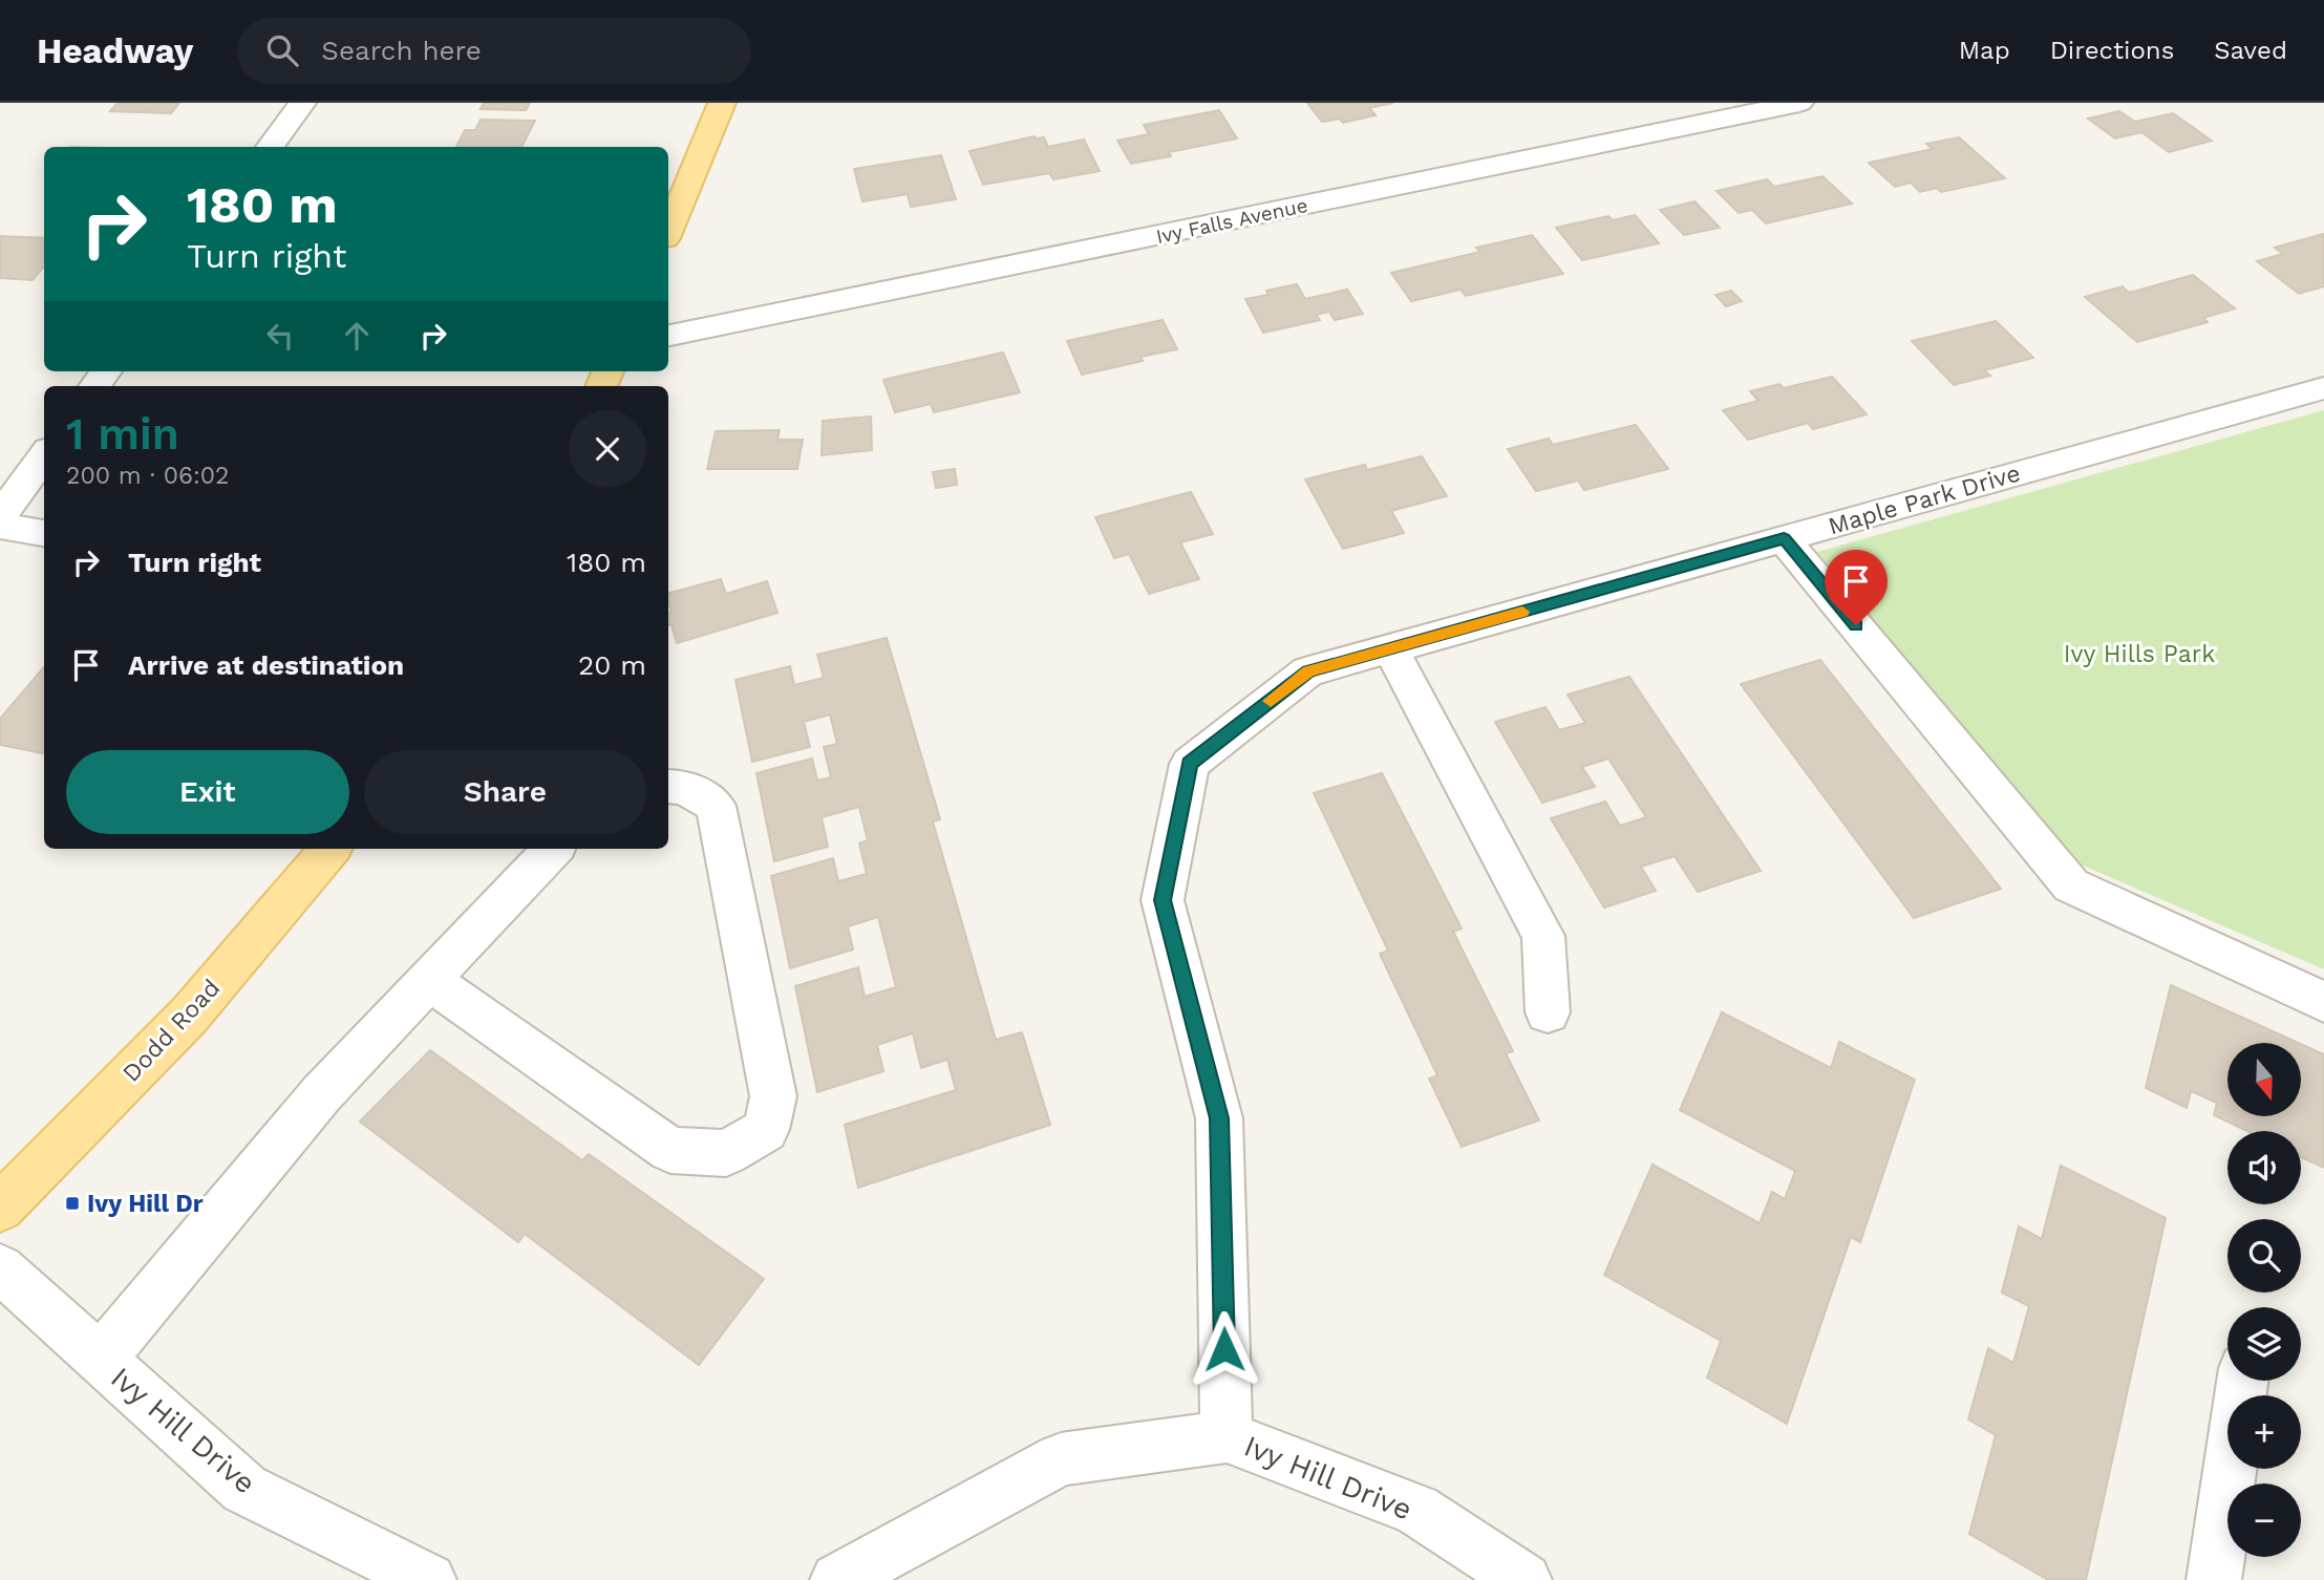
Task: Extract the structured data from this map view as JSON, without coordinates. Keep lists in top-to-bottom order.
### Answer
{
  "streets": {
    "main road": ["Dodd Road"],
    "street": ["Ivy Falls Avenue", "Maple Park Drive", "Ivy Hill Drive"]
  },
  "crossings": [
    ["Maple Park Drive", "Ivy Hill Drive"]
  ],
  "parks": ["Ivy Hills Park"],
  "places": {
    "transit": ["Ivy Hill Dr"]
  },
  "north": "bottom",
  "page": {
    "header": "Headway",
    "search": "Search here",
    "nav": ["Map", "Directions", "Saved"],
    "turn": ["180 m", "Turn right"],
    "heading": ["1 min", "200 m · 06:02"],
    "list": [
      {
        "name": "Turn right",
        "value": "180 m"
      },
      {
        "name": "Arrive at destination",
        "value": "20 m"
      }
    ],
    "buttons": ["Exit", "Share"],
    "map_buttons": ["+", "−"]
  }
}
